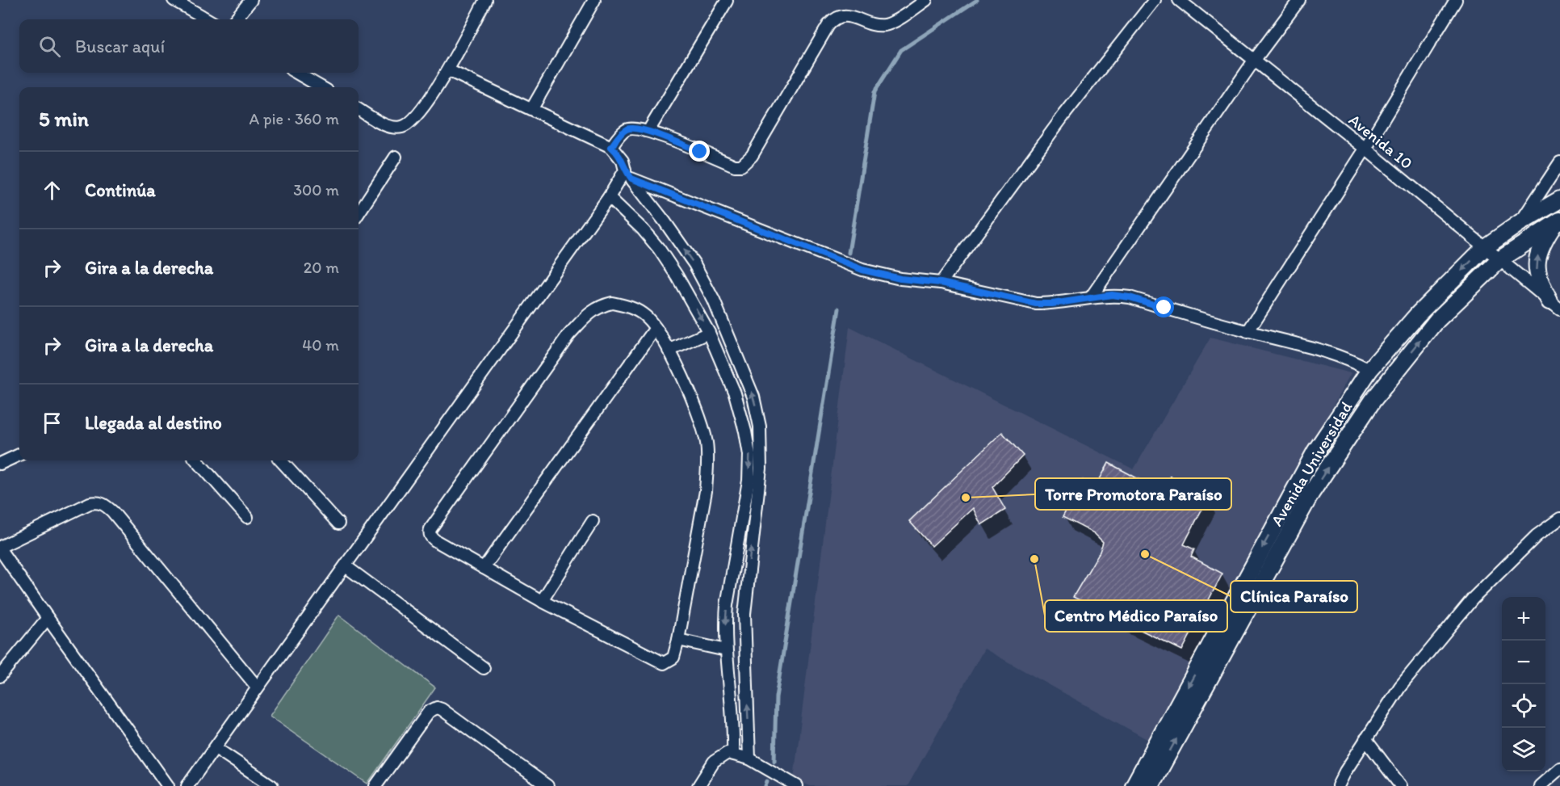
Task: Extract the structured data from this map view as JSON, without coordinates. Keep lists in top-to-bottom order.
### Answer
{
  "streets": {
    "street": ["Avenida 10", "Avenida Universidad"]
  },
  "crossings": [
    ["Avenida 10", "Avenida Universidad"]
  ],
  "places": ["Torre Promotora Paraíso", "Clínica Paraíso", "Centro Médico Paraíso"],
  "page": {
    "search": "Buscar aquí",
    "heading": ["5 min", "A pie · 360 m"],
    "list": [
      ["Continúa", "300 m"],
      ["Gira a la derecha", "20 m"],
      ["Gira a la derecha", "40 m"],
      "Llegada al destino"
    ],
    "map_buttons": ["+", "−"]
  }
}
